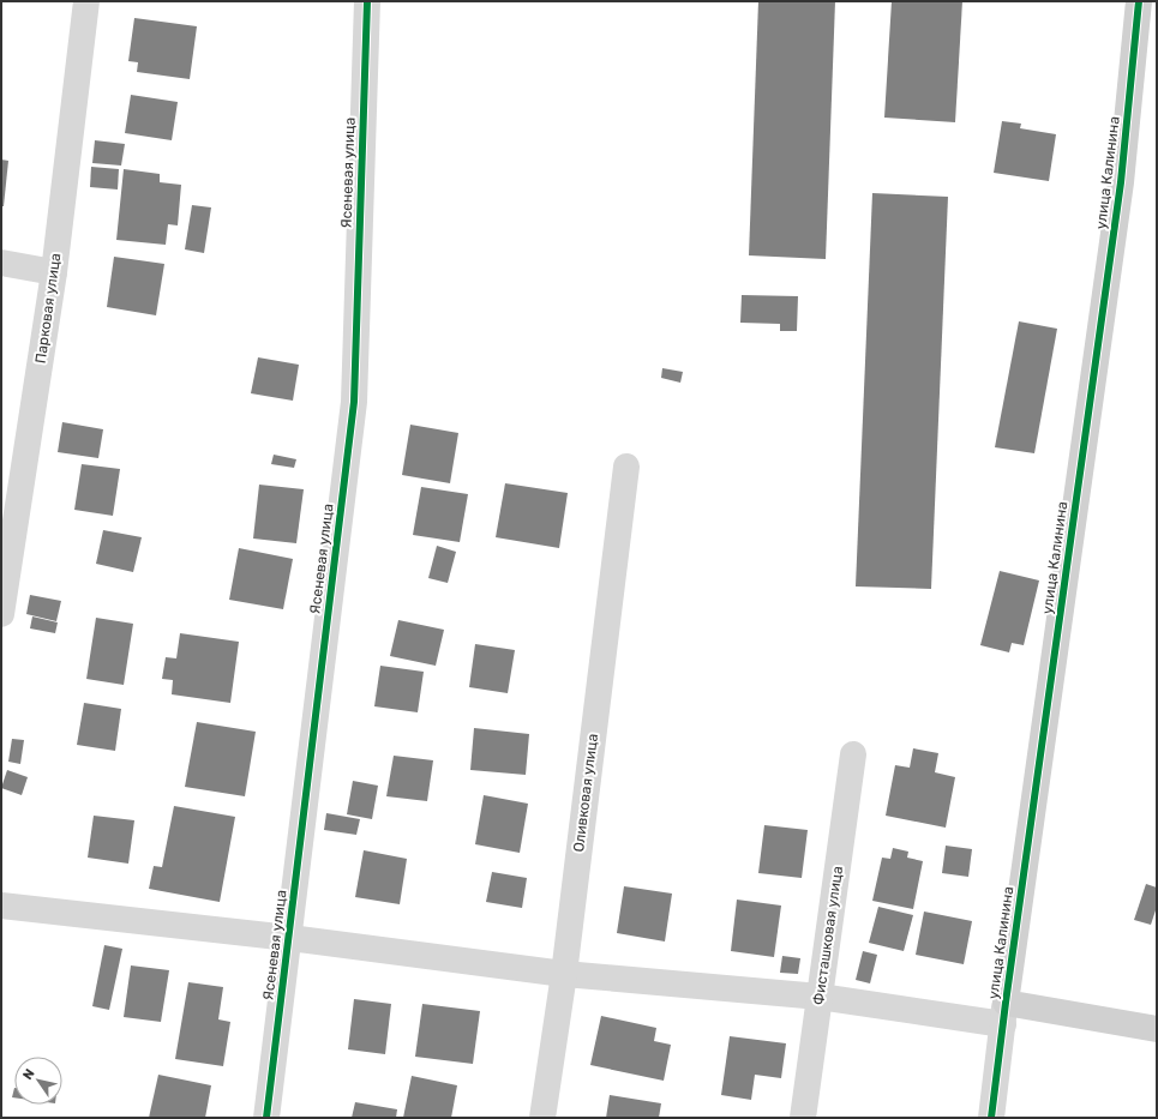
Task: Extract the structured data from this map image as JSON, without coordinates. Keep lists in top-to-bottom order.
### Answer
{
  "streets": {
    "street": [
      "Ясеневая улица",
      "улица Калинина",
      "Парковая улица",
      "Оливковая улица",
      "Фисташковая улица"
    ]
  },
  "north": "top left"
}
